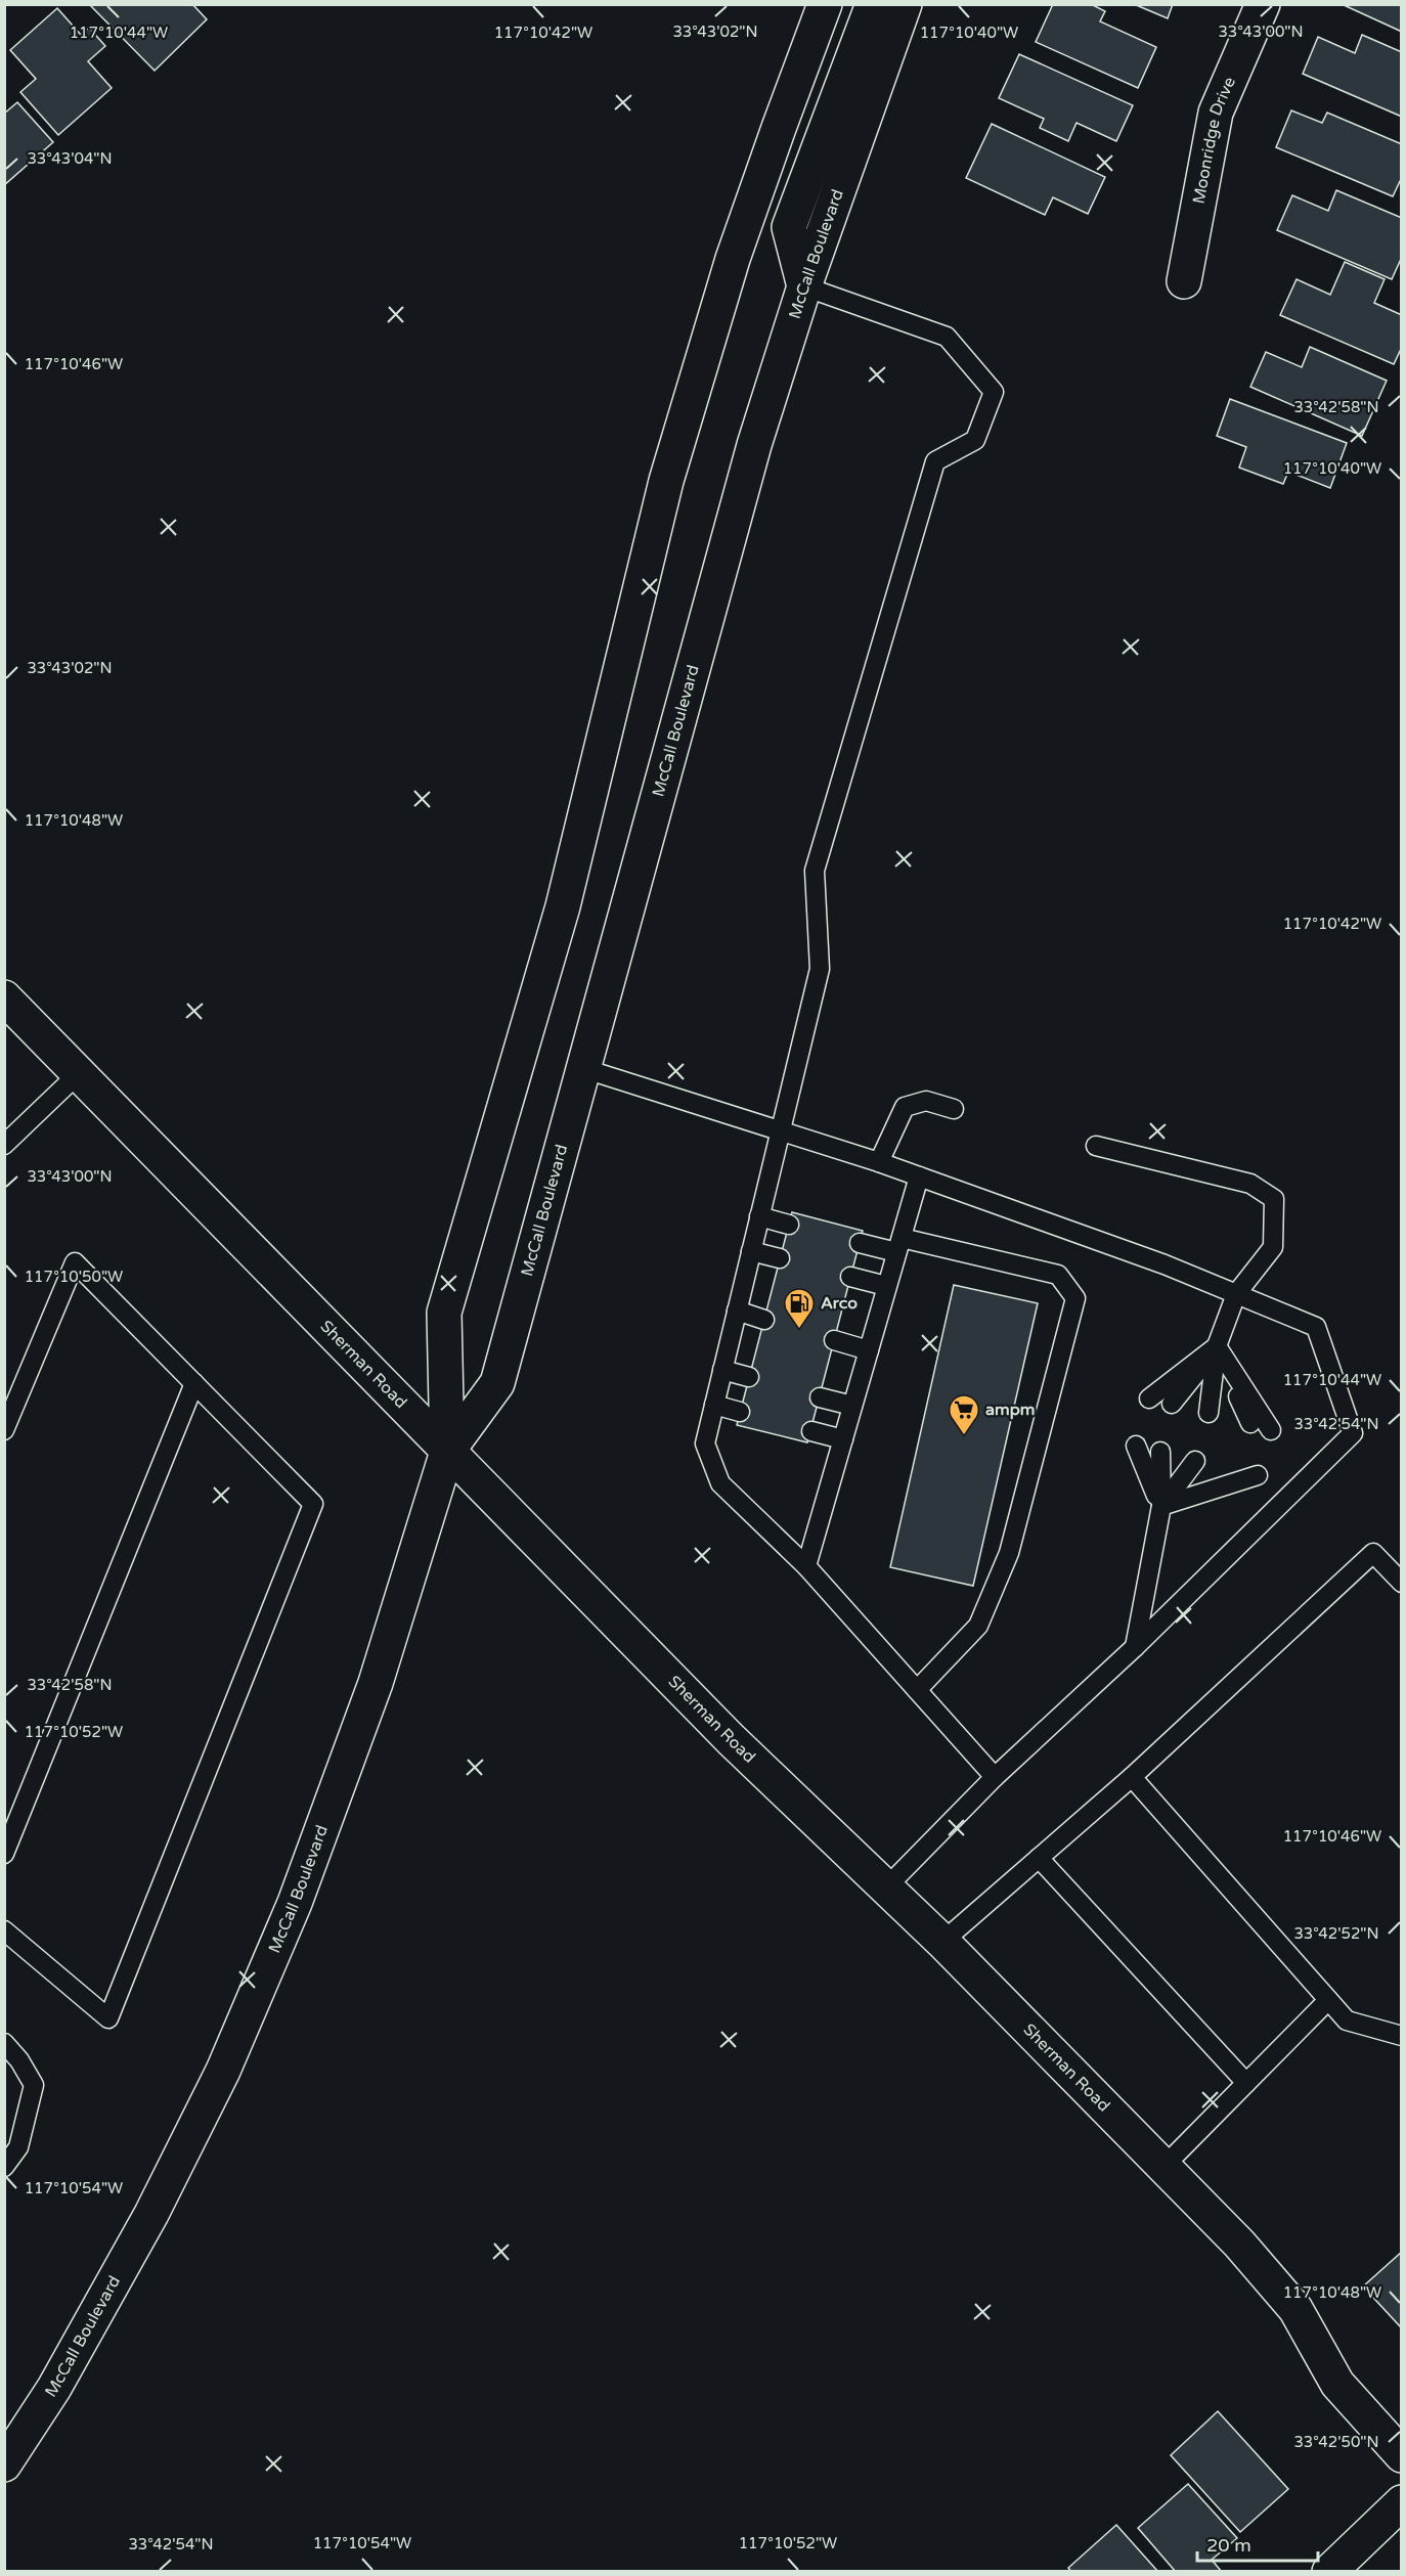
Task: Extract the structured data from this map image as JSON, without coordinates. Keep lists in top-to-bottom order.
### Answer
{
  "streets": {
    "main road": ["Moonridge Drive", "McCall Boulevard", "Sherman Road"]
  },
  "crossings": [
    ["McCall Boulevard", "Sherman Road"]
  ],
  "places": {
    "fuel station": ["Arco"],
    "supermarket": ["ampm"]
  },
  "scale_bar": "20 m",
  "coordinates": [
    "33°43'00\"N",
    "33°43'02\"N",
    "117°10'44\"W",
    "117°10'40\"W",
    "117°10'42\"W",
    "33°43'04\"N",
    "117°10'46\"W",
    "33°42'58\"N",
    "117°10'48\"W",
    "117°10'50\"W",
    "33°42'54\"N",
    "117°10'52\"W",
    "33°42'52\"N",
    "117°10'54\"W",
    "33°42'50\"N"
  ]
}
